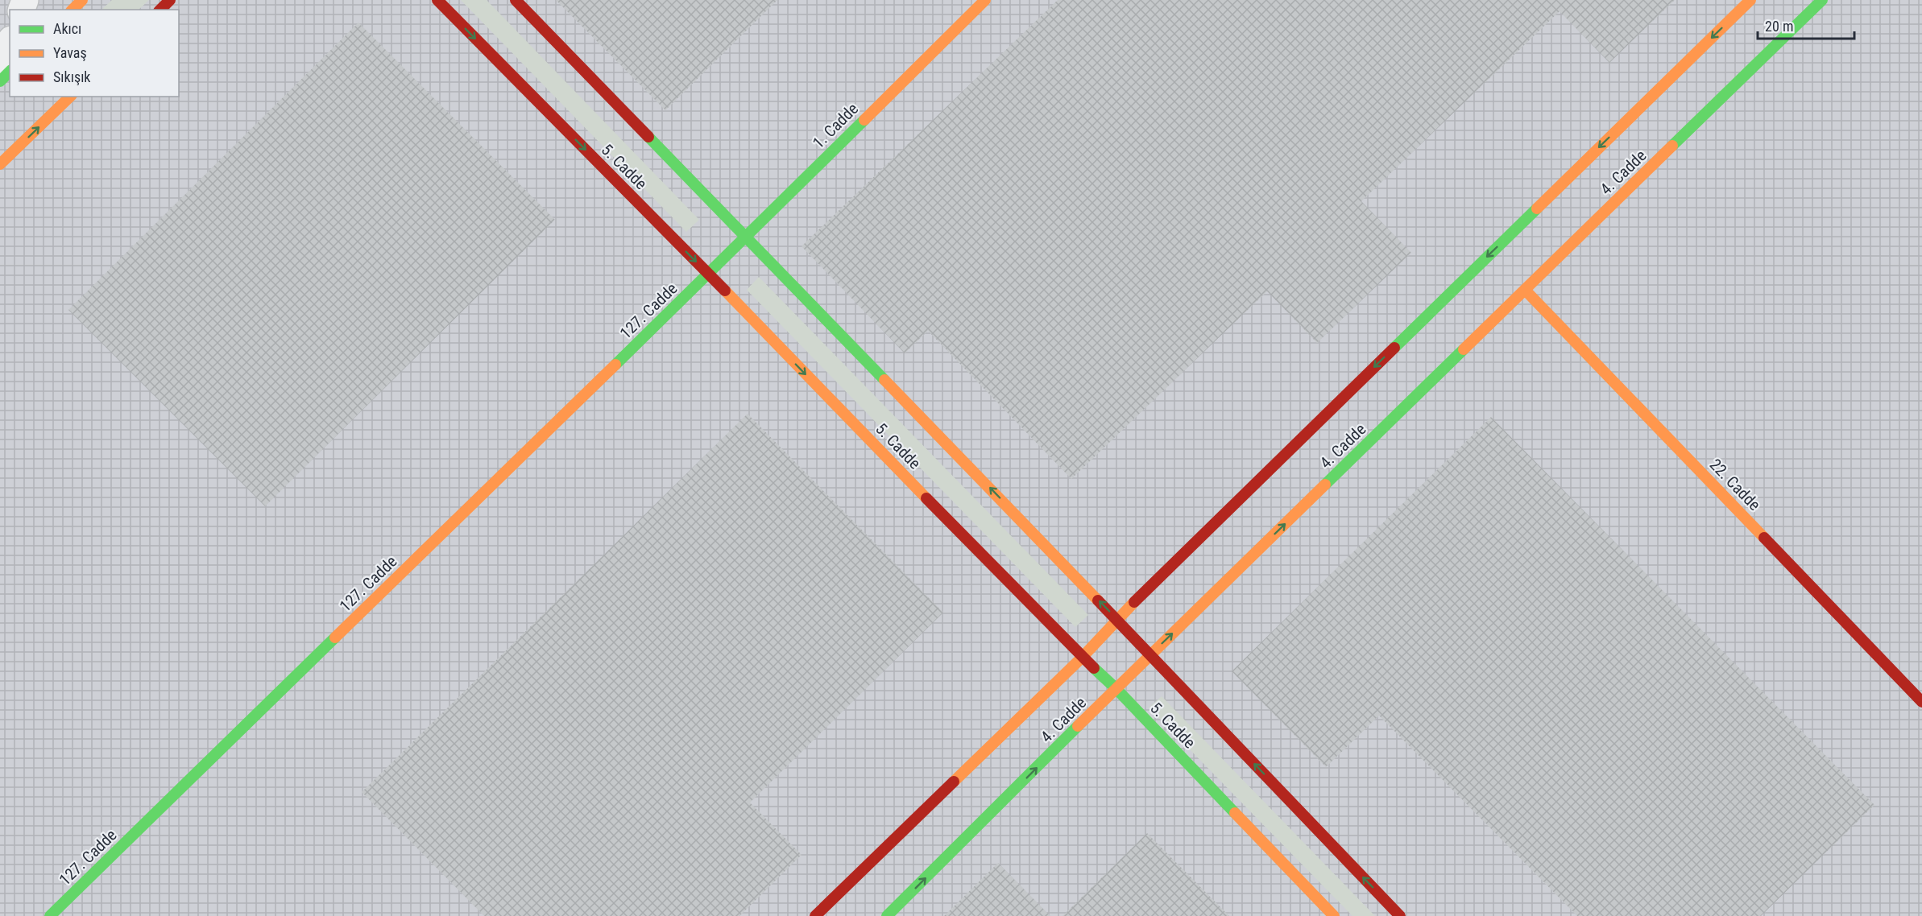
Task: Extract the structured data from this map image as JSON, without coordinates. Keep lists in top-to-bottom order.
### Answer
{
  "streets": {
    "street": [
      "1. Cadde",
      "5. Cadde",
      "4. Cadde",
      "127. Cadde",
      "22. Cadde"
    ]
  },
  "crossings": [
    ["1. Cadde", "5. Cadde"],
    ["1. Cadde", "127. Cadde"],
    ["5. Cadde", "4. Cadde"],
    ["5. Cadde", "127. Cadde"],
    ["4. Cadde", "22. Cadde"]
  ],
  "legend": ["Akıcı", "Yavaş", "Sıkışık"],
  "scale_bar": "20 m"
}
